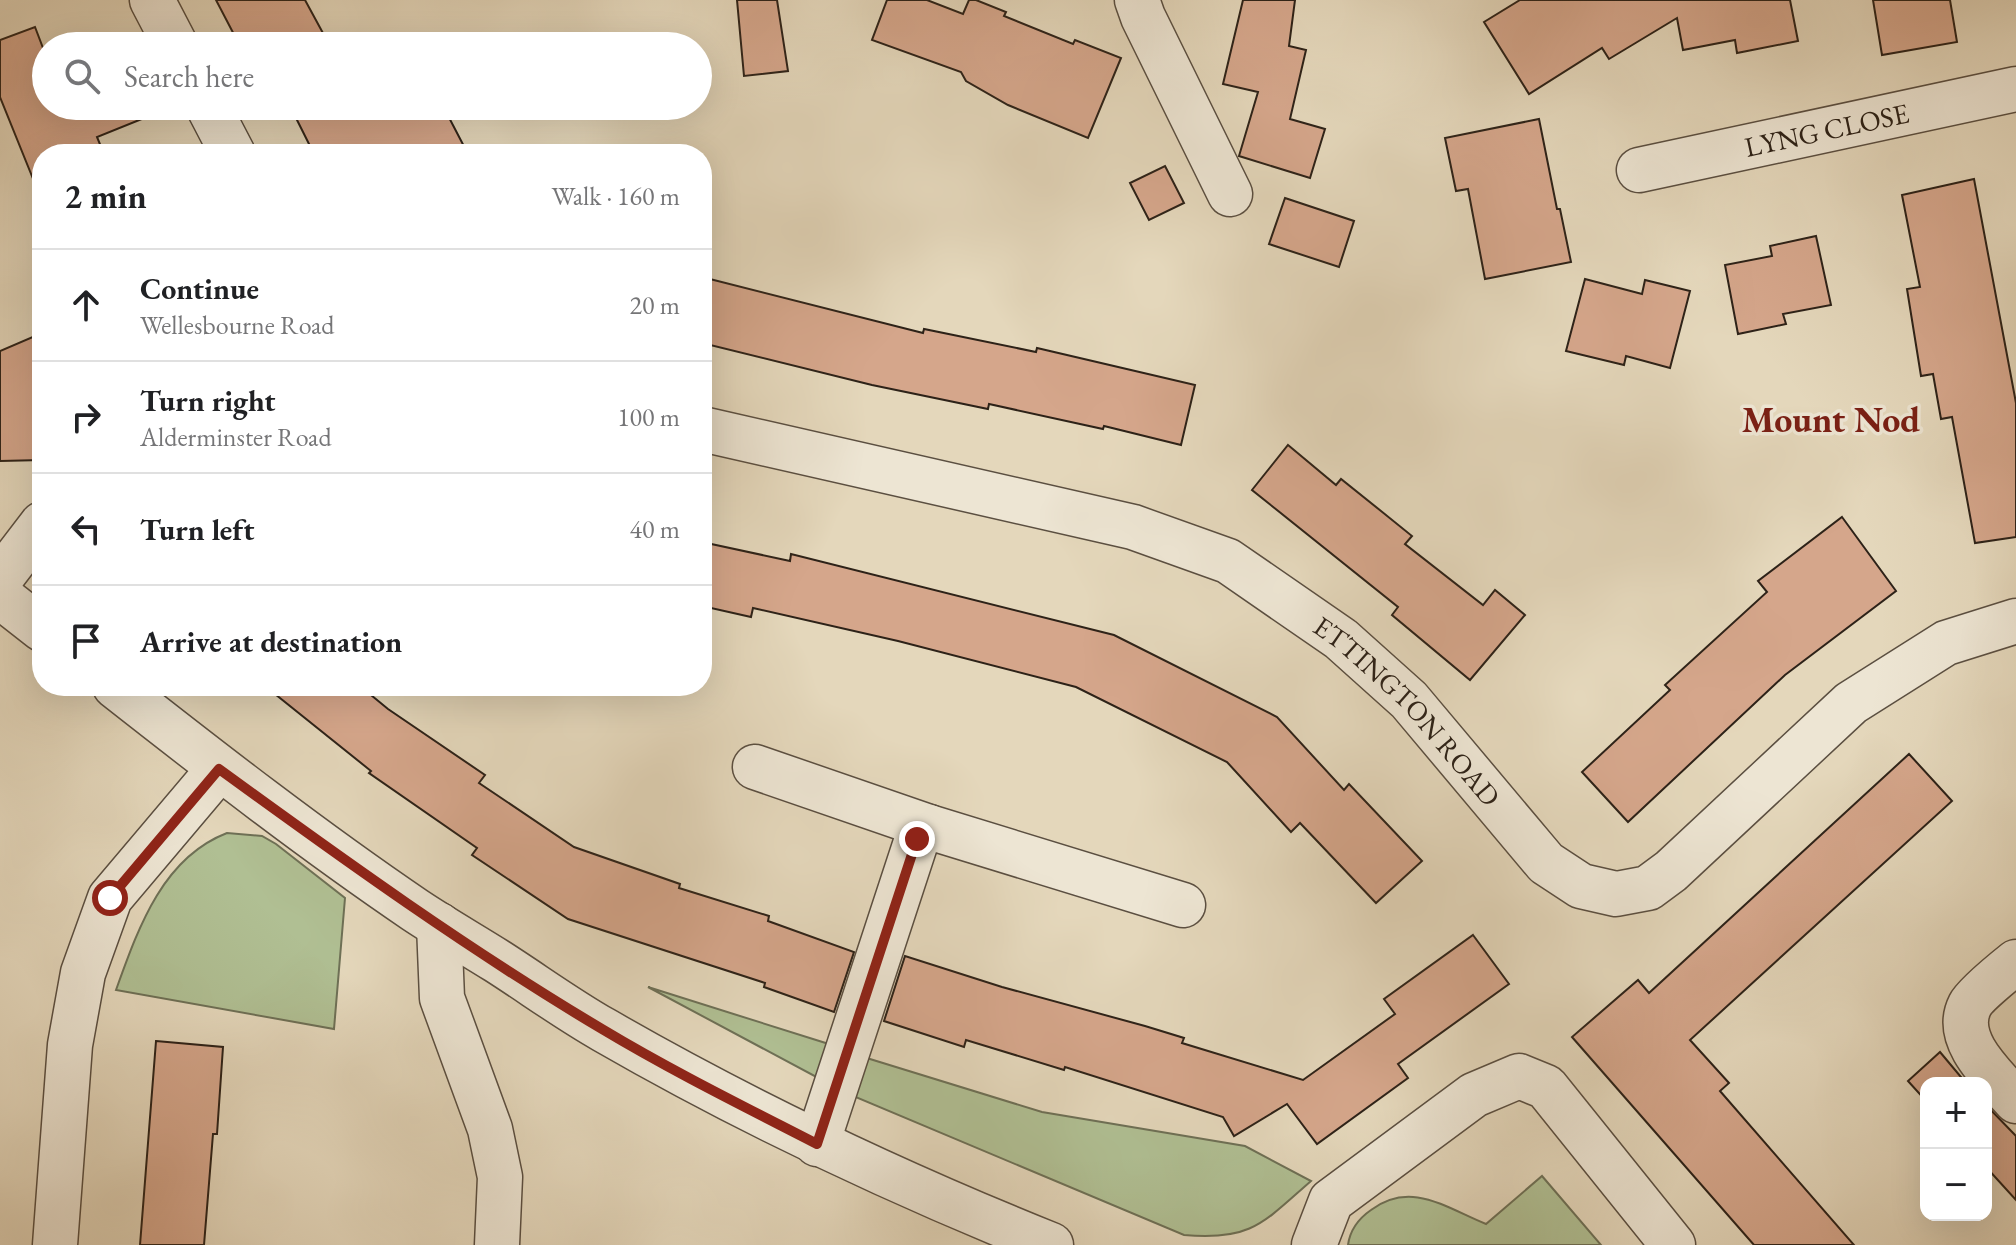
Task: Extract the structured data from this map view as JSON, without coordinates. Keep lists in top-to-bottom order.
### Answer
{
  "streets": {
    "street": ["LYNG CLOSE", "ETTINGTON ROAD"]
  },
  "districts": ["Mount Nod"],
  "page": {
    "search": "Search here",
    "heading": ["2 min", "Walk · 160 m"],
    "list": [
      ["Continue", "Wellesbourne Road", "20 m"],
      ["Turn right", "Alderminster Road", "100 m"],
      ["Turn left", "40 m"],
      "Arrive at destination"
    ],
    "map_buttons": ["+", "−"]
  }
}
